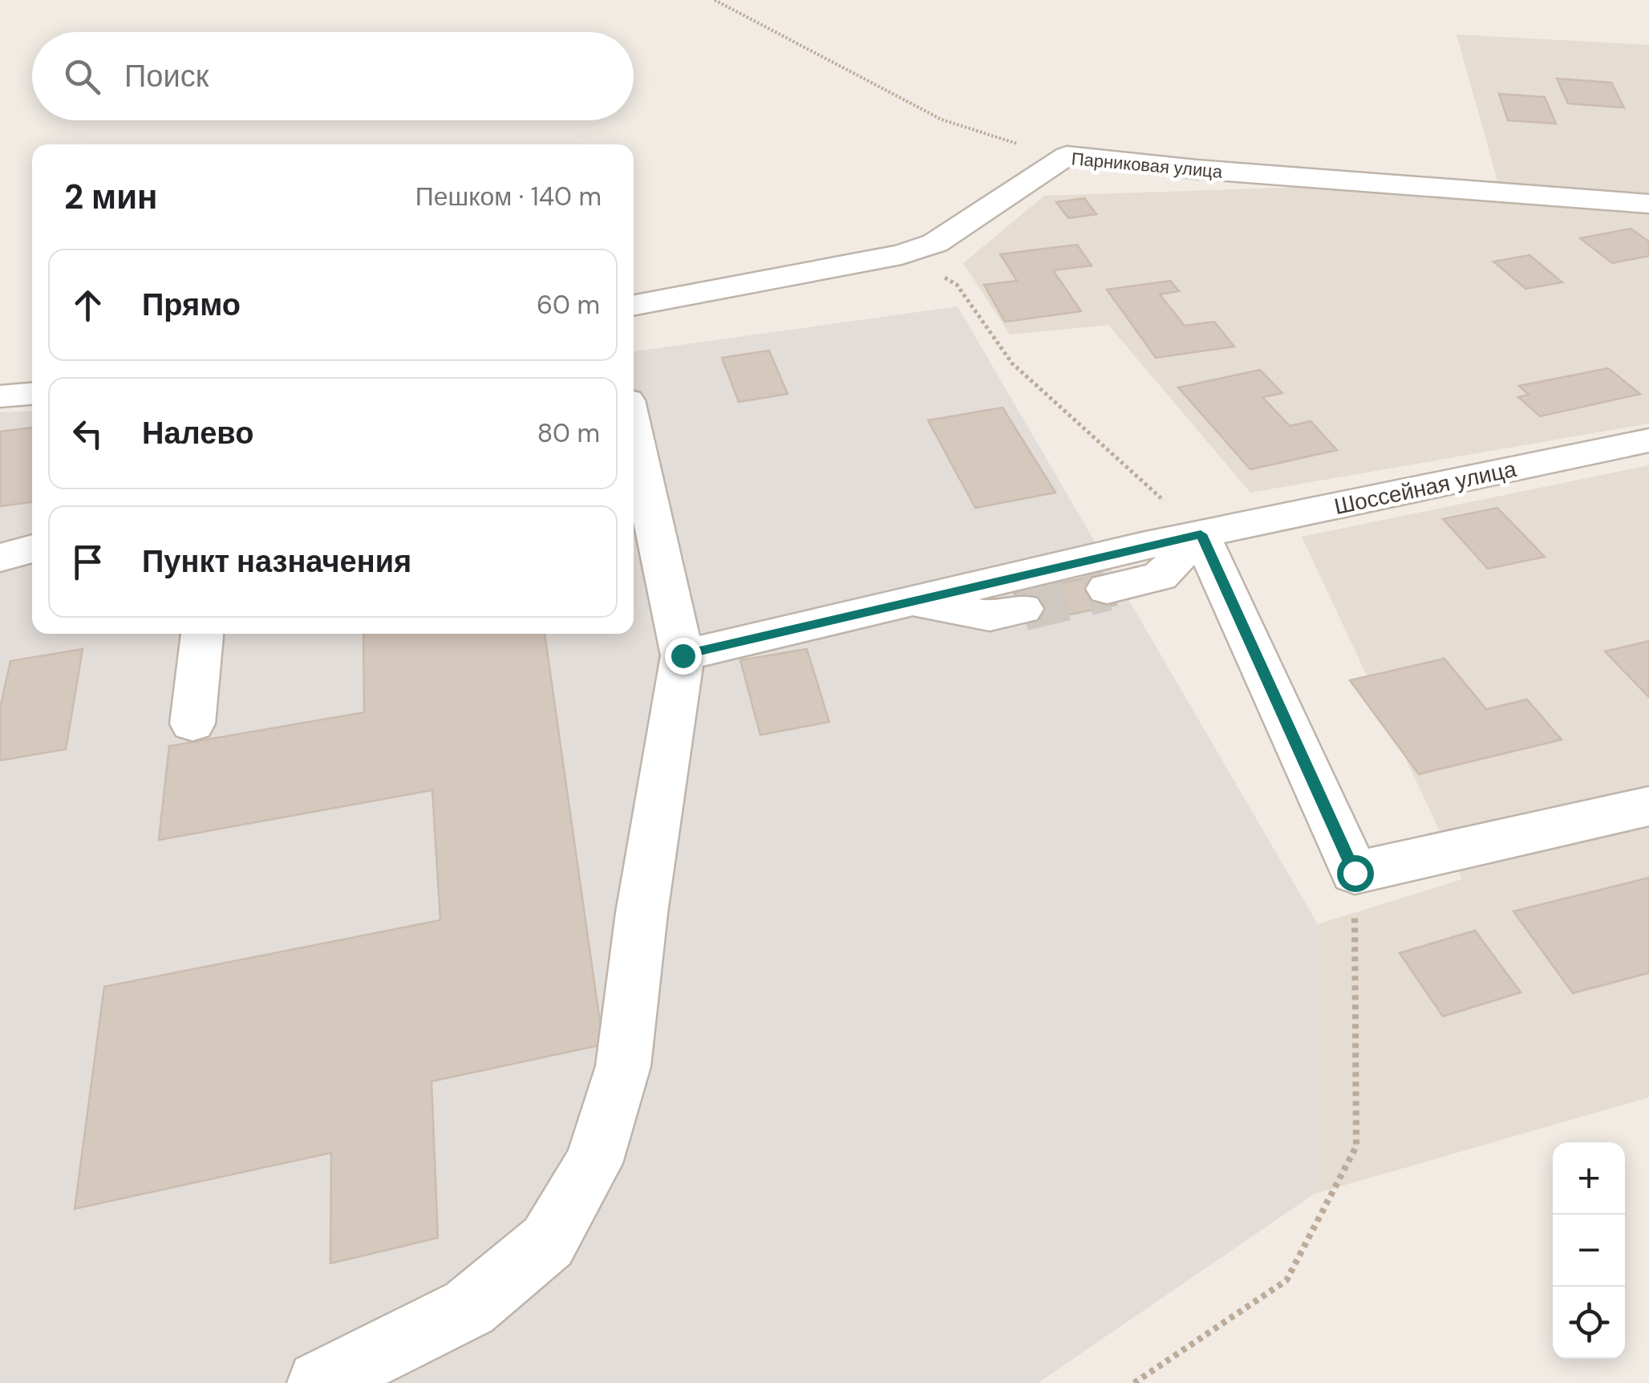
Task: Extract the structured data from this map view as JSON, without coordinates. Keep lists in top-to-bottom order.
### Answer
{
  "streets": {
    "street": ["Парниковая улица", "Шоссейная улица"]
  },
  "page": {
    "search": "Поиск",
    "heading": ["2 мин", "Пешком · 140 m"],
    "list": [
      ["Прямо", "60 m"],
      ["Налево", "80 m"],
      "Пункт назначения"
    ],
    "map_buttons": ["+", "−"]
  }
}
